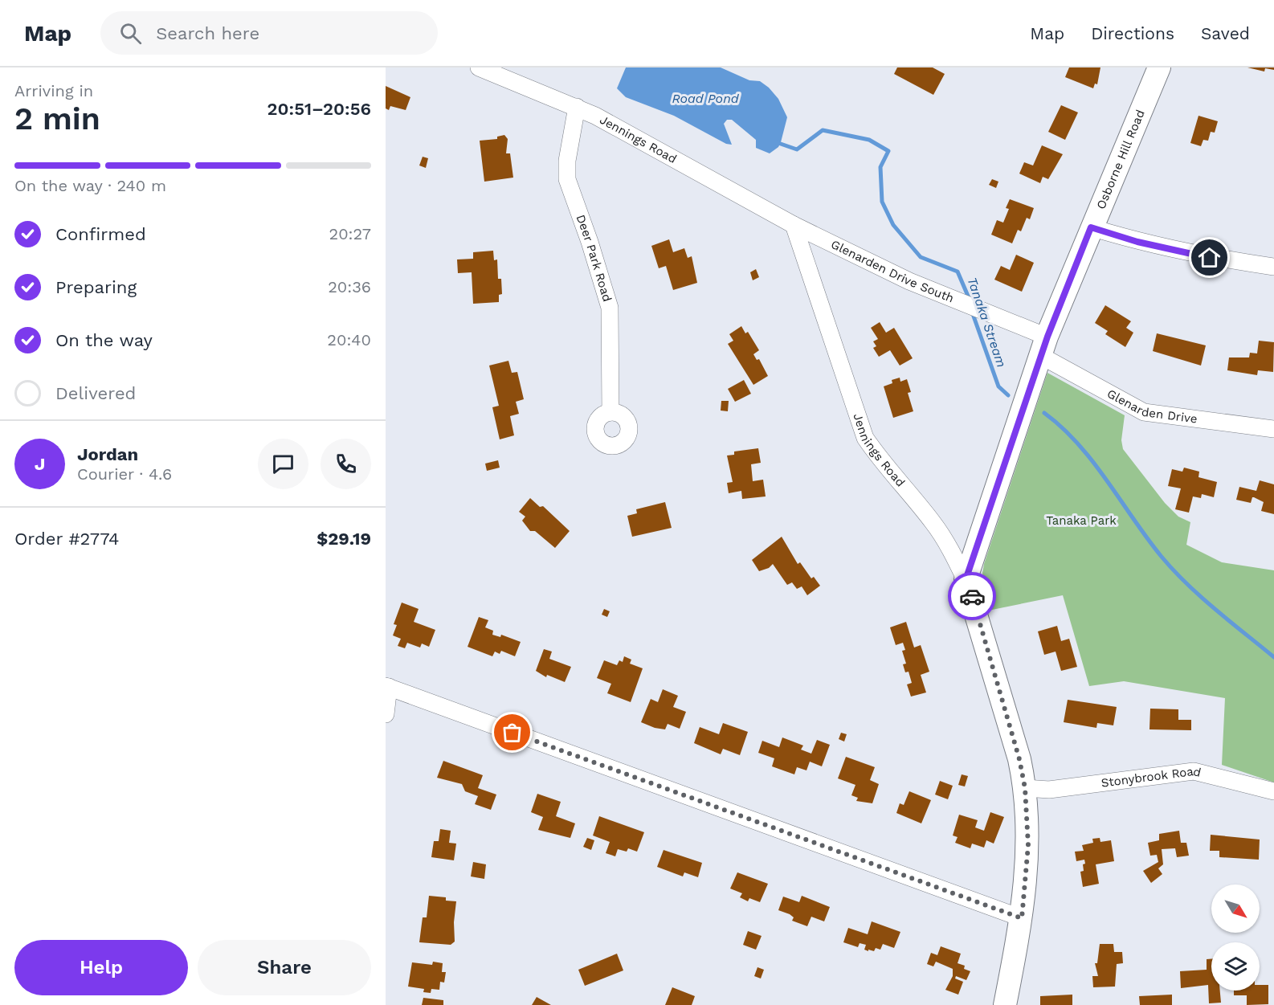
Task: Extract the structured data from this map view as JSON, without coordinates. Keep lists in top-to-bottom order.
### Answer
{
  "streets": {
    "street": [
      "Jennings Road",
      "Osborne Hill Road",
      "Deer Park Road",
      "Glenarden Drive South",
      "Glenarden Drive",
      "Stonybrook Road"
    ]
  },
  "crossings": [
    ["Jennings Road", "Osborne Hill Road"],
    ["Jennings Road", "Deer Park Road"],
    ["Jennings Road", "Glenarden Drive South"],
    ["Jennings Road", "Stonybrook Road"],
    ["Osborne Hill Road", "Glenarden Drive South"],
    ["Osborne Hill Road", "Glenarden Drive"],
    ["Glenarden Drive South", "Glenarden Drive"]
  ],
  "water": ["Road Pond", "Tanaka Stream"],
  "parks": ["Tanaka Park"],
  "north": "bottom right",
  "page": {
    "header": "Map",
    "search": "Search here",
    "nav": ["Map", "Directions", "Saved"],
    "heading": ["2 min", "Arriving in", "20:51–20:56"],
    "panel": [
      "Jordan",
      "Courier · 4.6",
      "Order #2774",
      "$29.19"
    ],
    "bar": "On the way · 240 m",
    "list": [
      ["Confirmed", "20:27"],
      ["Preparing", "20:36"],
      ["On the way", "20:40"],
      "Delivered"
    ],
    "round": "J",
    "buttons": ["Help", "Share"]
  }
}
